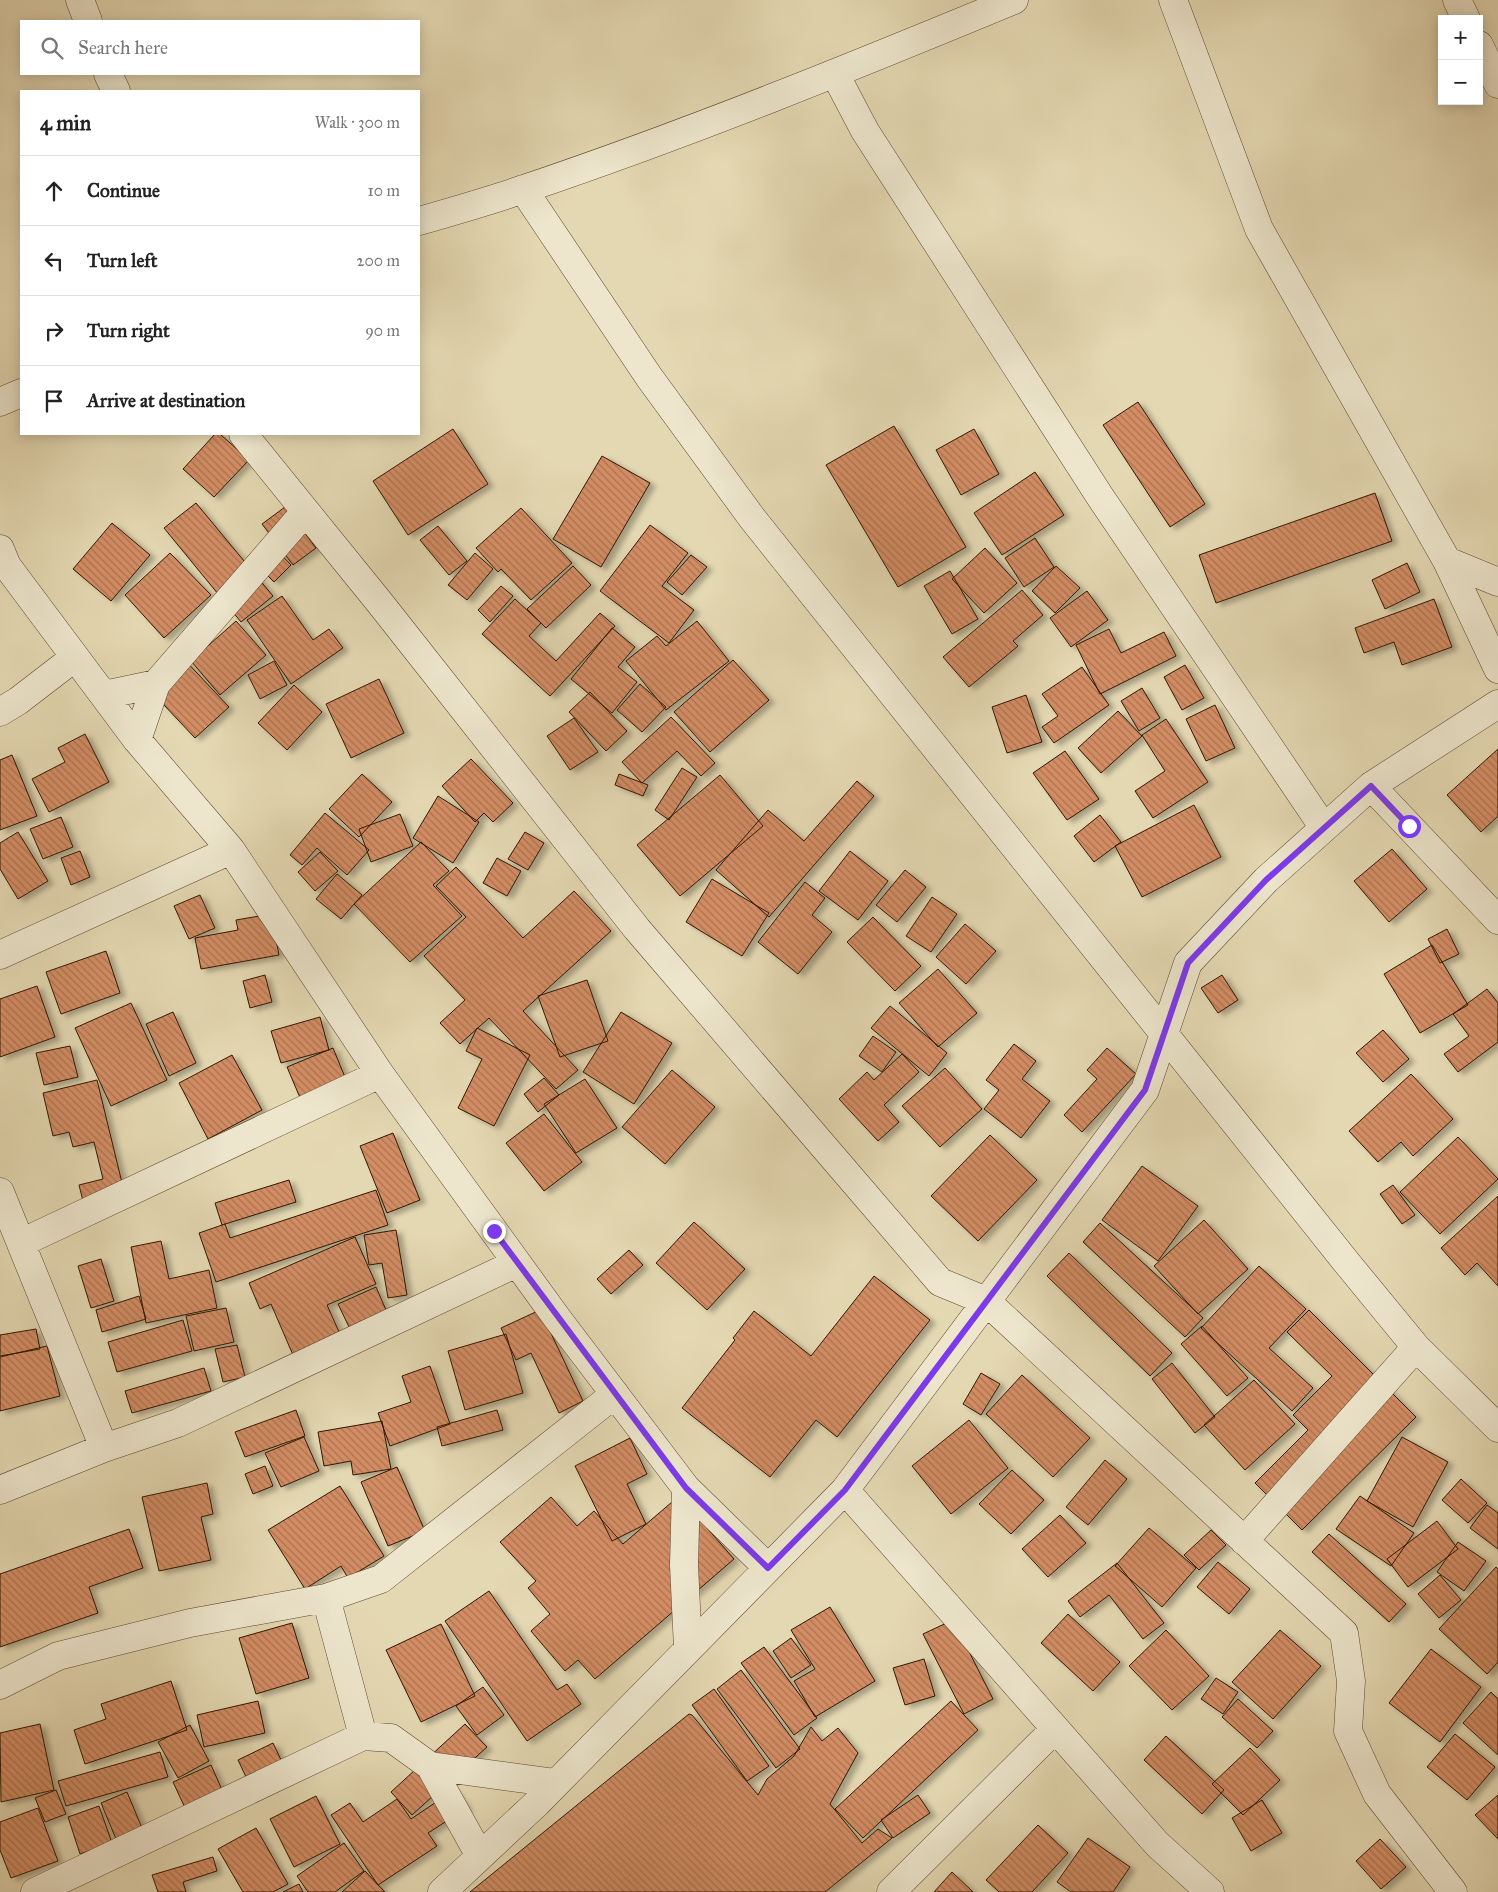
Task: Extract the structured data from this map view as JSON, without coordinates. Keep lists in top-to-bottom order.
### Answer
{
  "page": {
    "map_buttons": ["+", "−"],
    "search": "Search here",
    "heading": ["4 min", "Walk · 300 m"],
    "list": [
      ["Continue", "10 m"],
      ["Turn left", "200 m"],
      ["Turn right", "90 m"],
      "Arrive at destination"
    ]
  }
}
